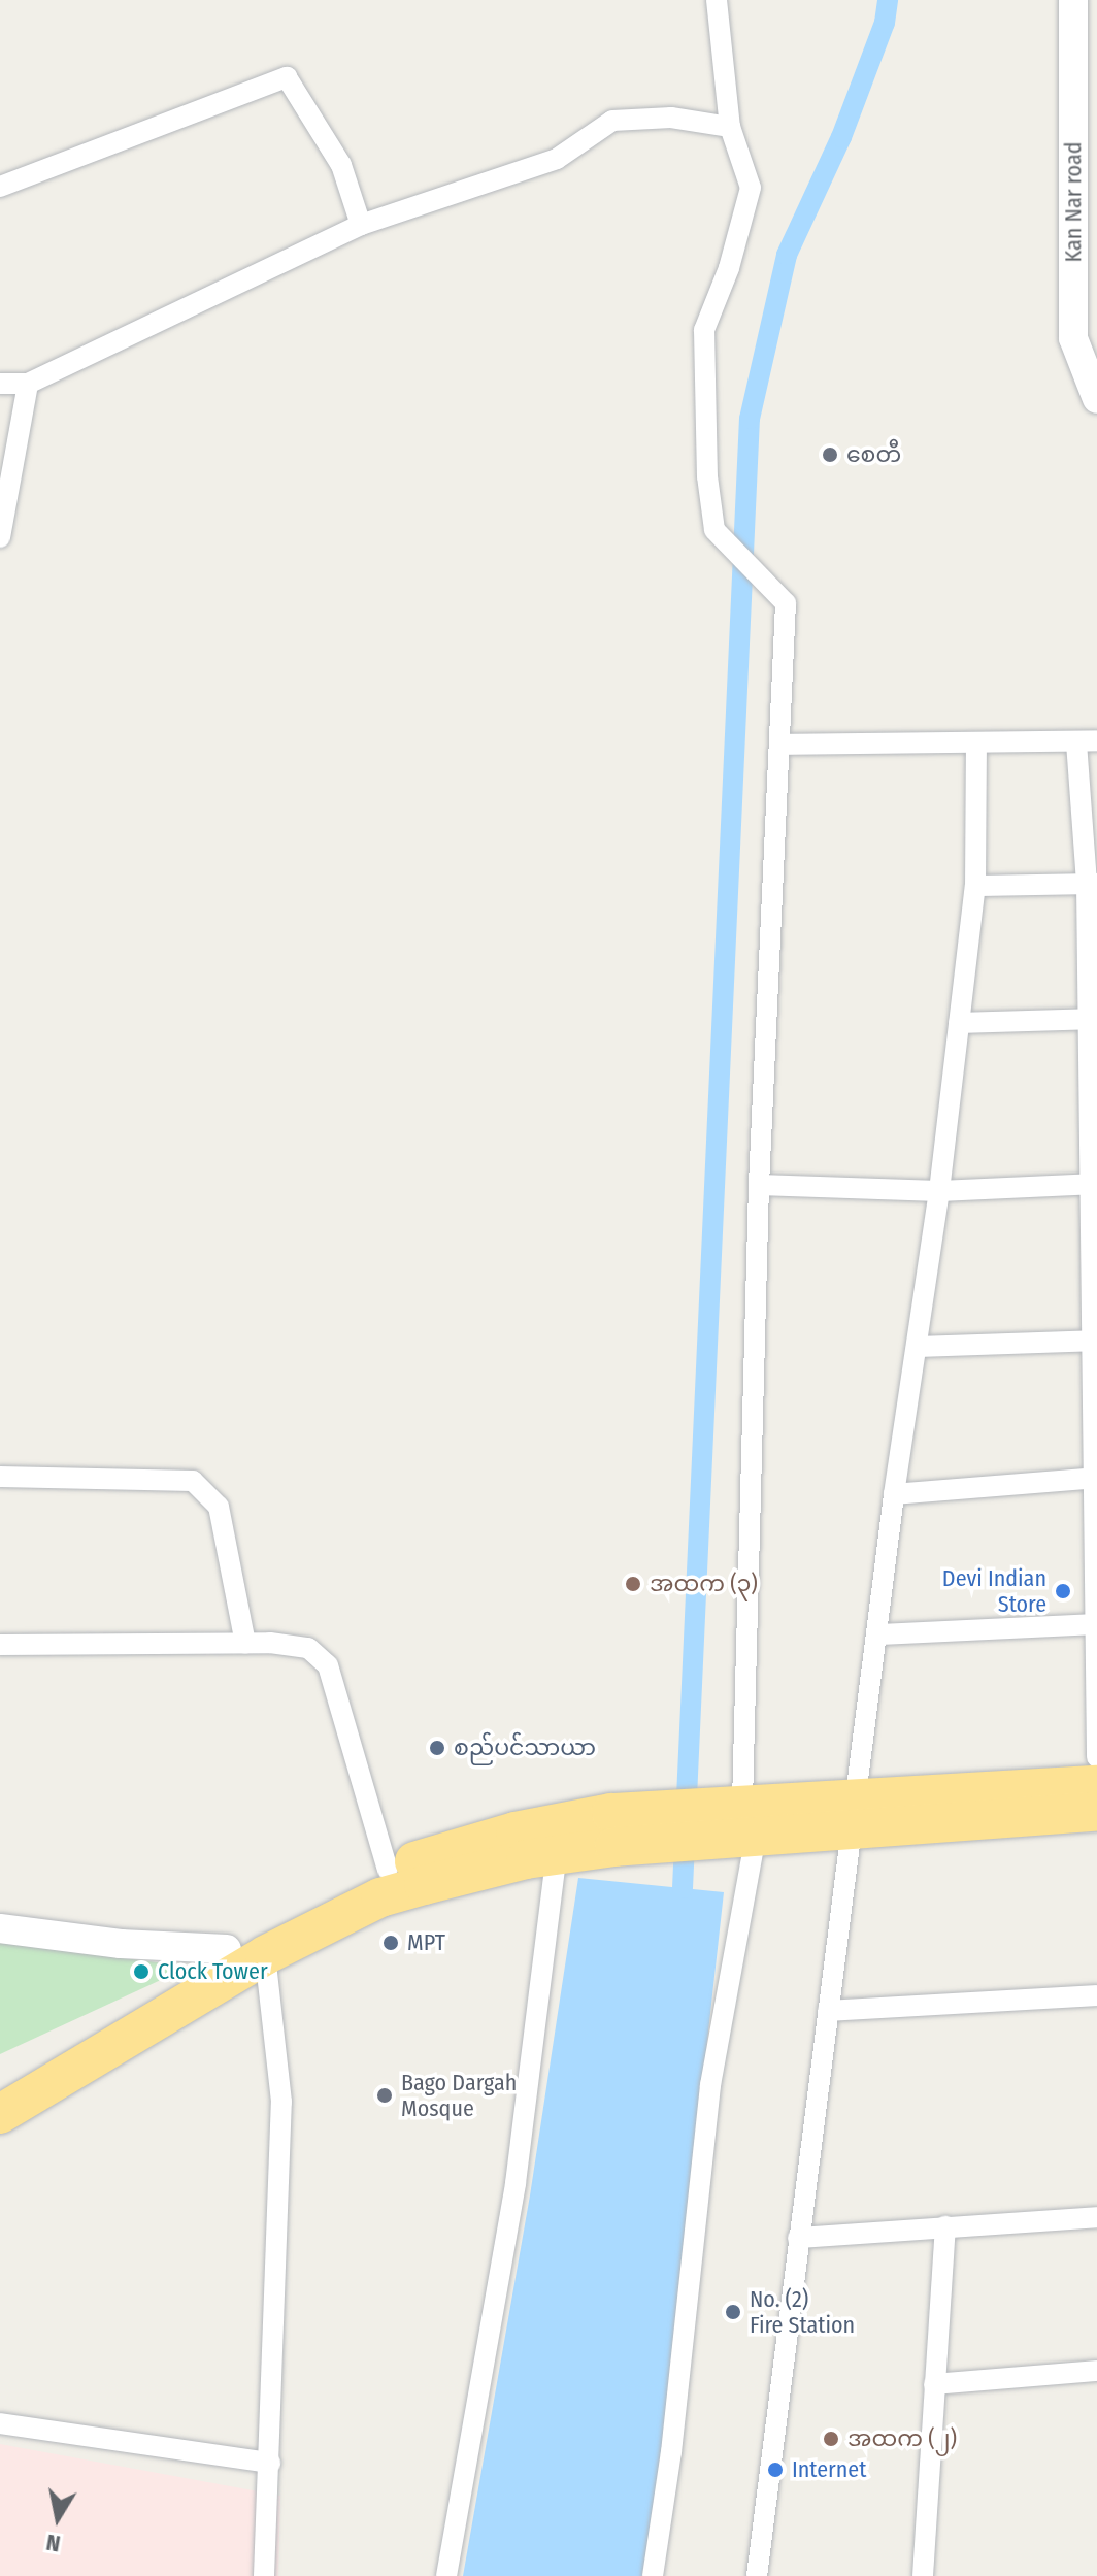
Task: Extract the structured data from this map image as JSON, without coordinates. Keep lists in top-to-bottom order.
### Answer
{
  "streets": {
    "street": ["Kan Nar road"]
  },
  "places": [
    "စေတီ",
    "အထက (၃)",
    "Devi Indian Store",
    "စည်ပင်သာယာ",
    "MPT",
    "Clock Tower",
    "Bago Dargah Mosque",
    "No. (2) Fire Station",
    "အထက (၂)",
    "Internet"
  ],
  "north": "bottom"
}
